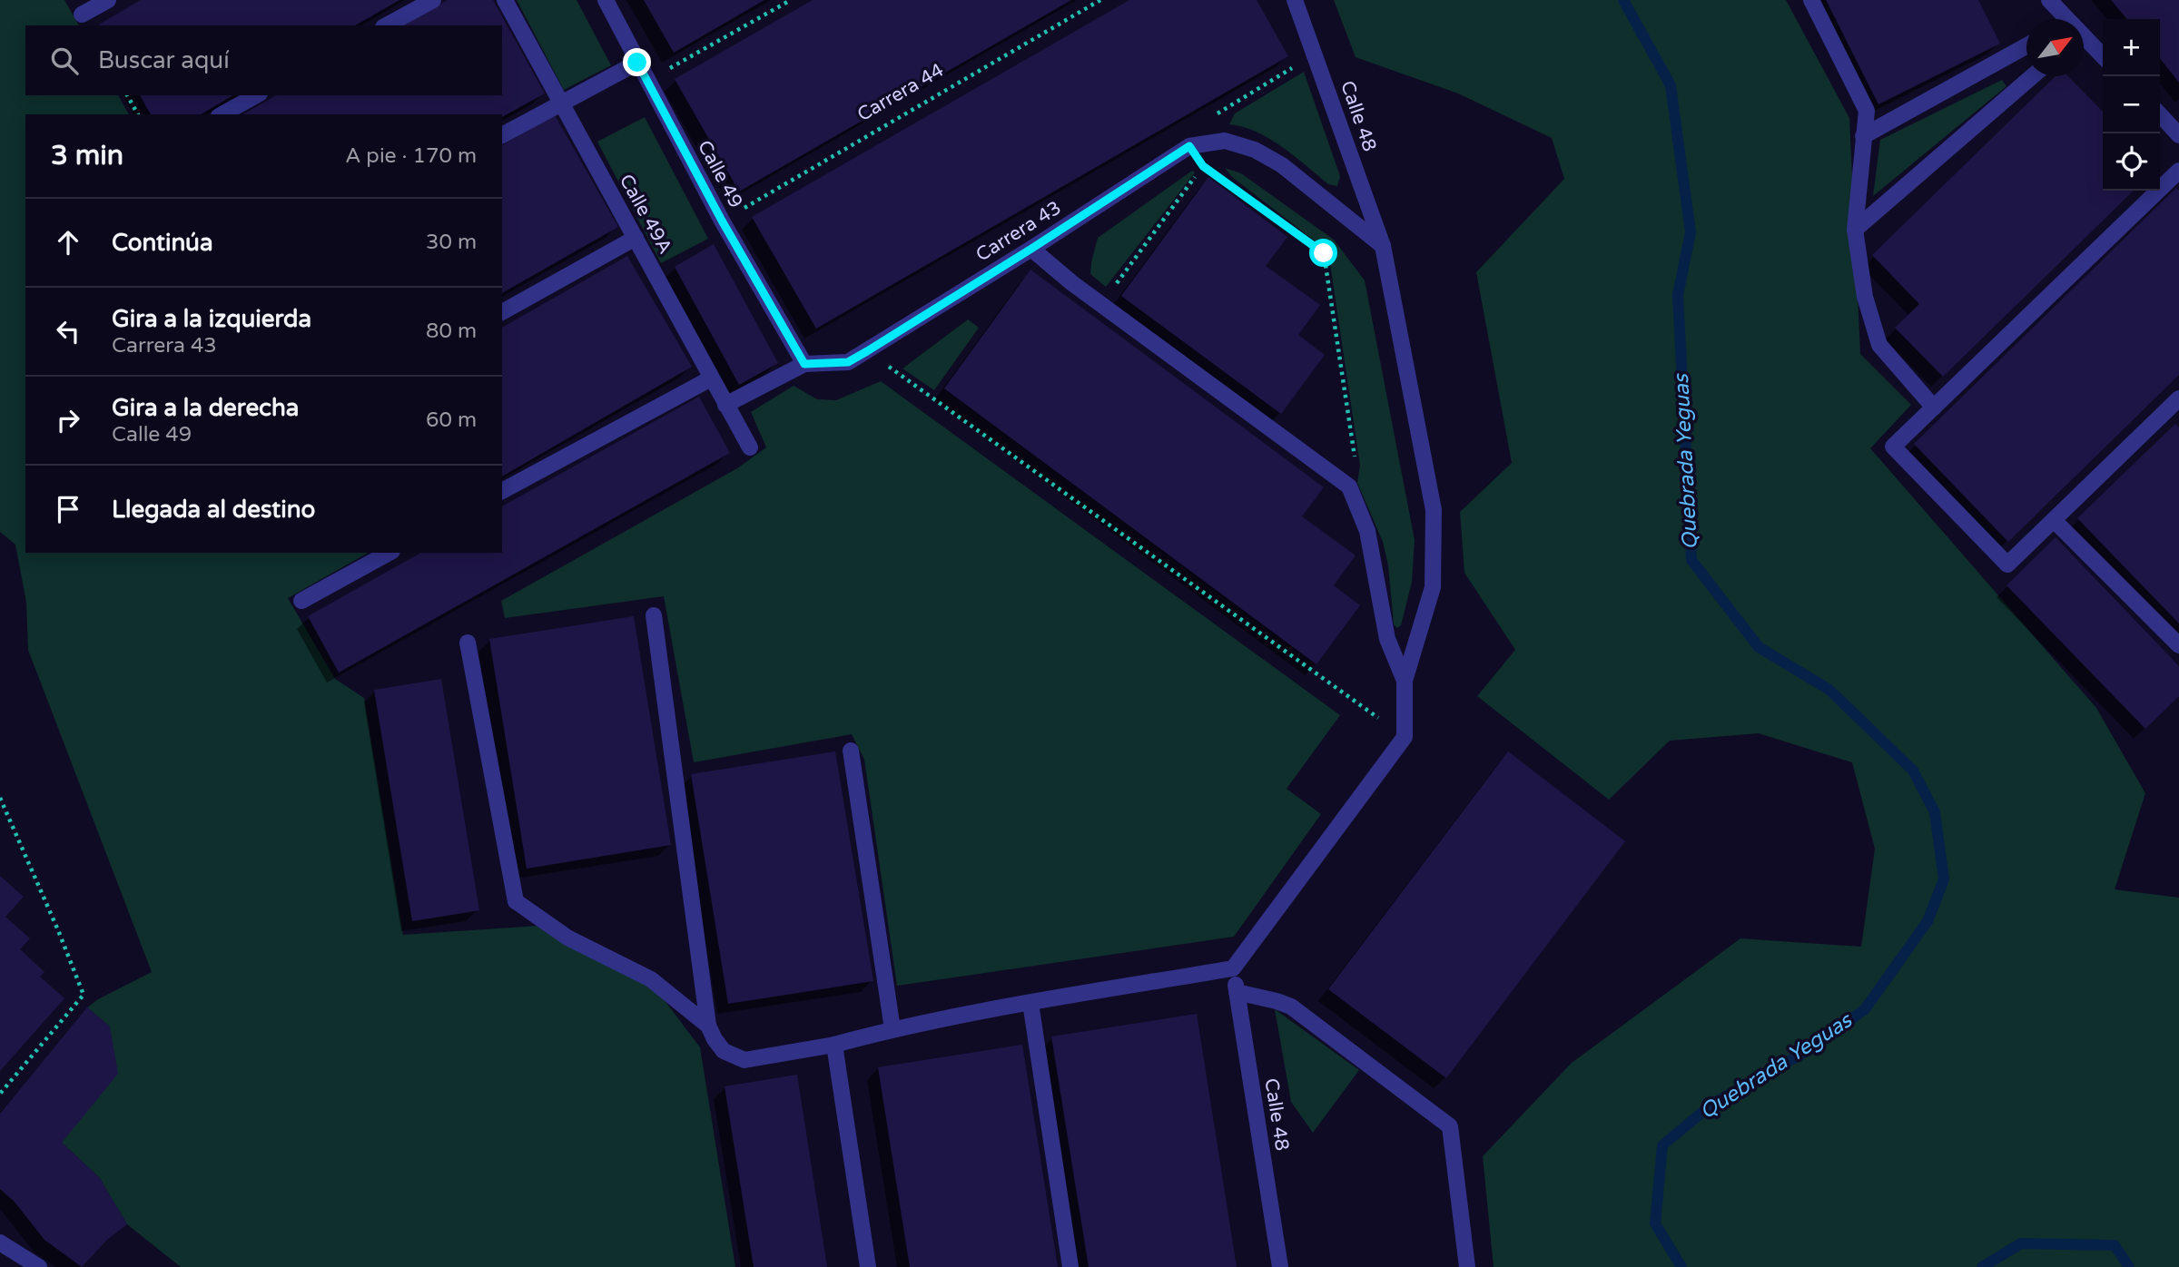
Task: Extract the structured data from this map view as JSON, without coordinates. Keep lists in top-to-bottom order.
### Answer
{
  "streets": {
    "street": [
      "Calle 48",
      "Calle 49",
      "Calle 49A",
      "Carrera 43"
    ],
    "path": ["Carrera 44"]
  },
  "crossings": [
    ["Carrera 44", "Calle 49"],
    ["Calle 49", "Carrera 43"],
    ["Calle 49A", "Carrera 43"]
  ],
  "water": ["Quebrada Yeguas"],
  "north": "top right",
  "page": {
    "map_buttons": ["+", "−"],
    "search": "Buscar aquí",
    "heading": ["3 min", "A pie · 170 m"],
    "list": [
      ["Continúa", "30 m"],
      ["Gira a la izquierda", "Carrera 43", "80 m"],
      ["Gira a la derecha", "Calle 49", "60 m"],
      "Llegada al destino"
    ]
  }
}
